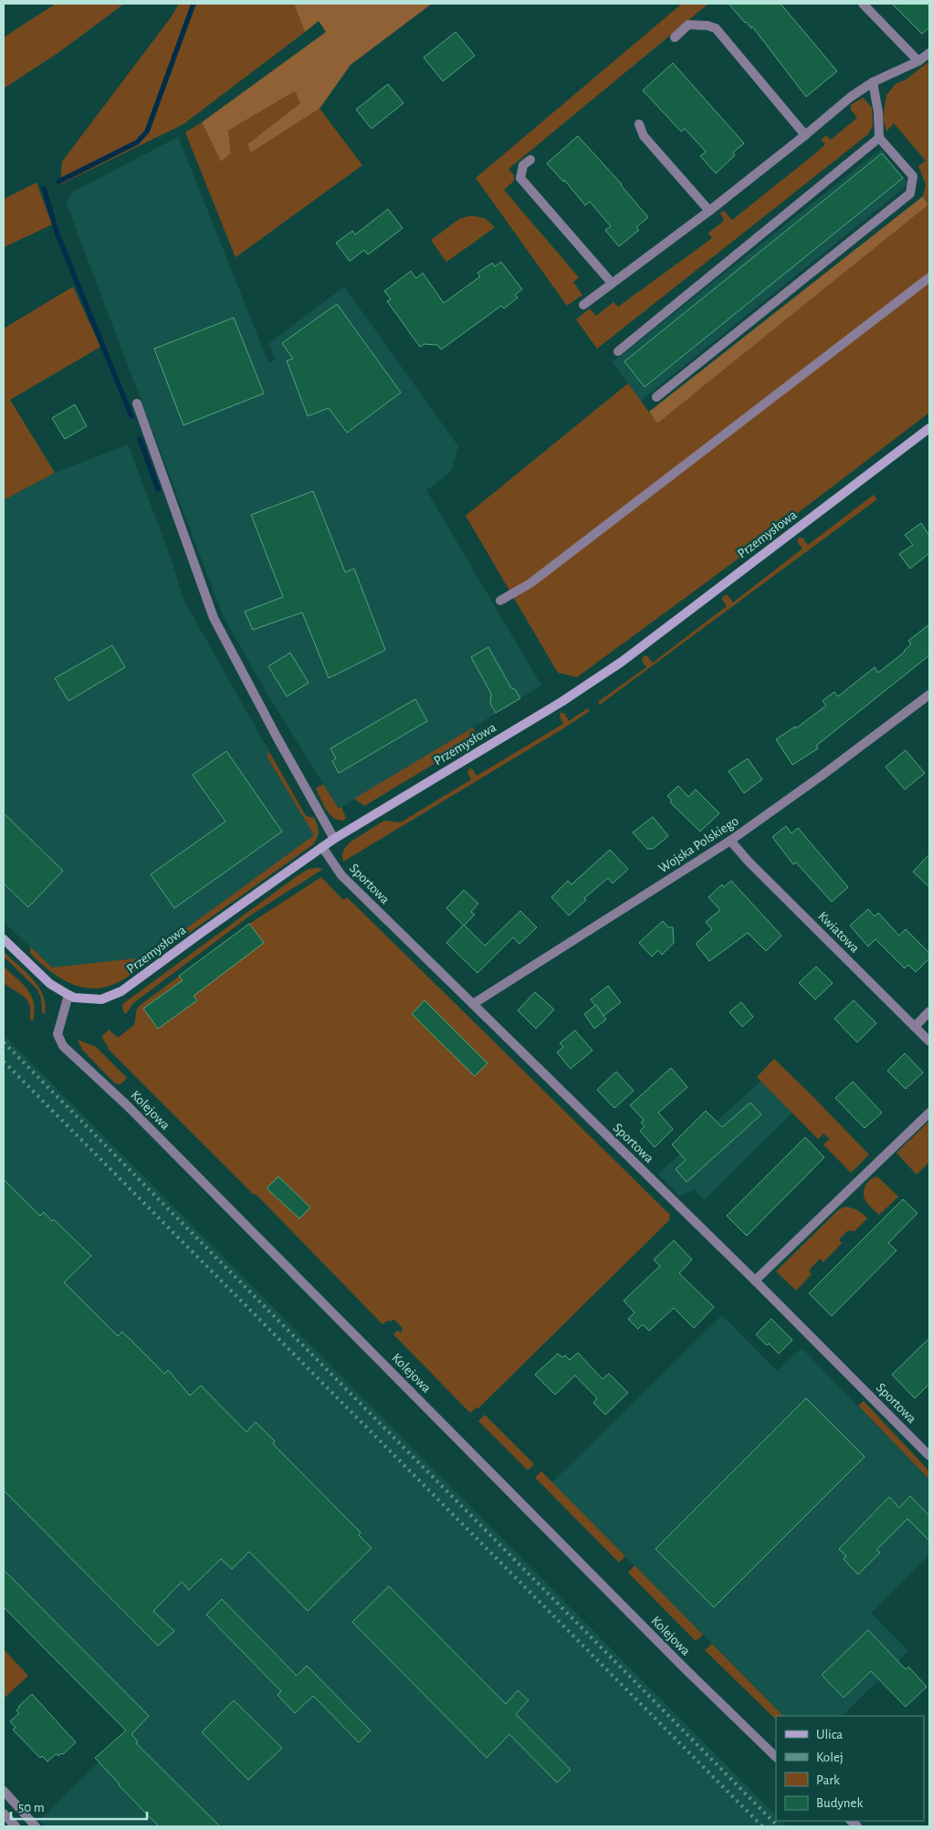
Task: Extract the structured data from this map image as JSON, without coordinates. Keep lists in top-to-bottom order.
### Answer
{
  "streets": {
    "street": [
      "Przemysłowa",
      "Wojska Polskiego",
      "Sportowa",
      "Kwiatowa",
      "Kolejowa"
    ]
  },
  "crossings": [
    ["Przemysłowa", "Sportowa"],
    ["Przemysłowa", "Kolejowa"],
    ["Wojska Polskiego", "Sportowa"],
    ["Wojska Polskiego", "Kwiatowa"]
  ],
  "legend": [
    "Ulica",
    "Kolej",
    "Park",
    "Budynek"
  ],
  "scale_bar": "50 m"
}
